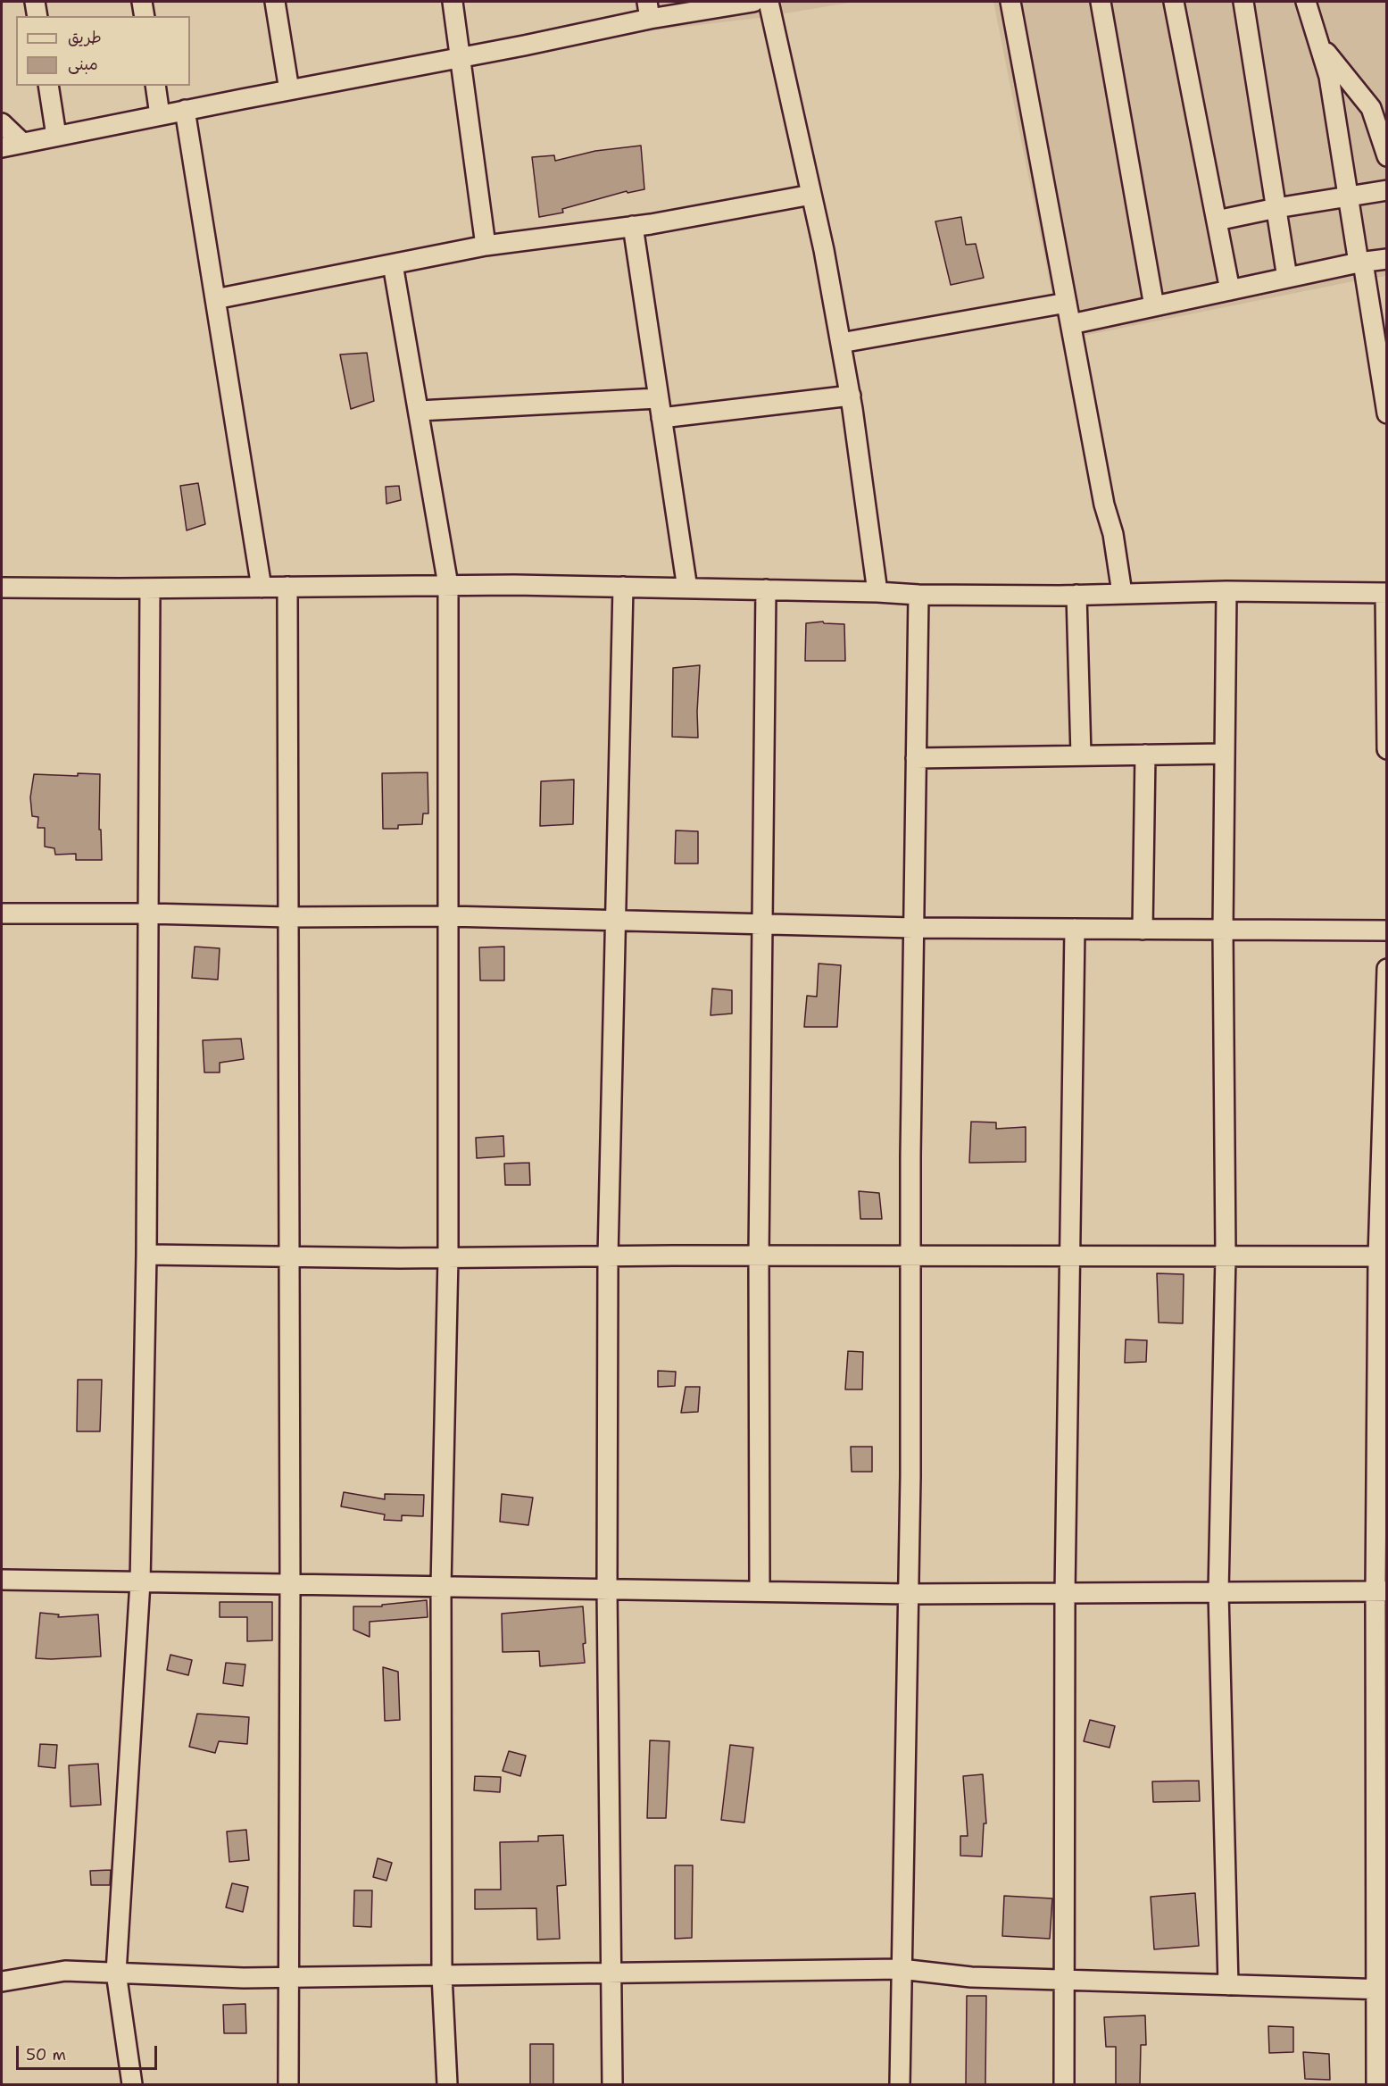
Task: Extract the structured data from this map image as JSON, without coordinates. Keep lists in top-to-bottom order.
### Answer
{
  "legend": ["طريق", "مبنى"],
  "scale_bar": "50 m"
}
